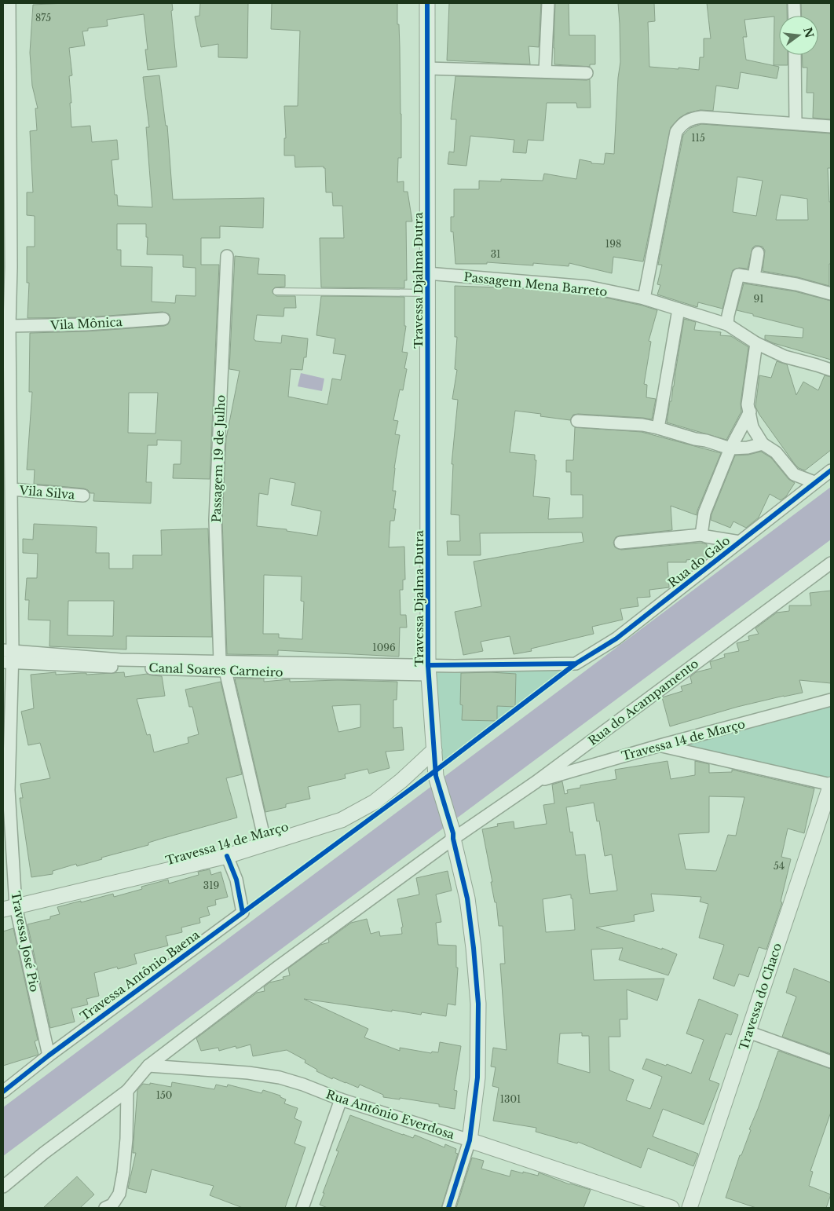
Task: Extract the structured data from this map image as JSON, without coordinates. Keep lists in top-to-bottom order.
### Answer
{
  "streets": {
    "street": [
      "Travessa Djalma Dutra",
      "Passagem Mena Barreto",
      "Vila Mônica",
      "Passagem 19 de Julho",
      "Vila Silva",
      "Rua do Galo",
      "Canal Soares Carneiro",
      "Rua do Acampamento",
      "Travessa 14 de Março",
      "Travessa José Pio",
      "Travessa Antônio Baena",
      "Travessa do Chaco",
      "Rua Antônio Everdosa"
    ]
  },
  "crossings": [
    ["Travessa Djalma Dutra", "Passagem Mena Barreto"],
    ["Travessa Djalma Dutra", "Canal Soares Carneiro"],
    ["Travessa Djalma Dutra", "Rua do Acampamento"],
    ["Travessa Djalma Dutra", "Travessa 14 de Março"],
    ["Travessa Djalma Dutra", "Rua Antônio Everdosa"],
    ["Vila Mônica", "Travessa José Pio"],
    ["Passagem 19 de Julho", "Canal Soares Carneiro"],
    ["Passagem 19 de Julho", "Travessa 14 de Março"],
    ["Vila Silva", "Travessa José Pio"],
    ["Rua do Galo", "Canal Soares Carneiro"],
    ["Canal Soares Carneiro", "Travessa José Pio"],
    ["Rua do Acampamento", "Travessa 14 de Março"],
    ["Travessa 14 de Março", "Travessa José Pio"],
    ["Travessa 14 de Março", "Travessa Antônio Baena"],
    ["Travessa José Pio", "Travessa Antônio Baena"]
  ],
  "house_numbers": [
    "875",
    "115",
    "198",
    "31",
    "91",
    "1096",
    "54",
    "319",
    "150",
    "1301"
  ],
  "north": "right"
}
